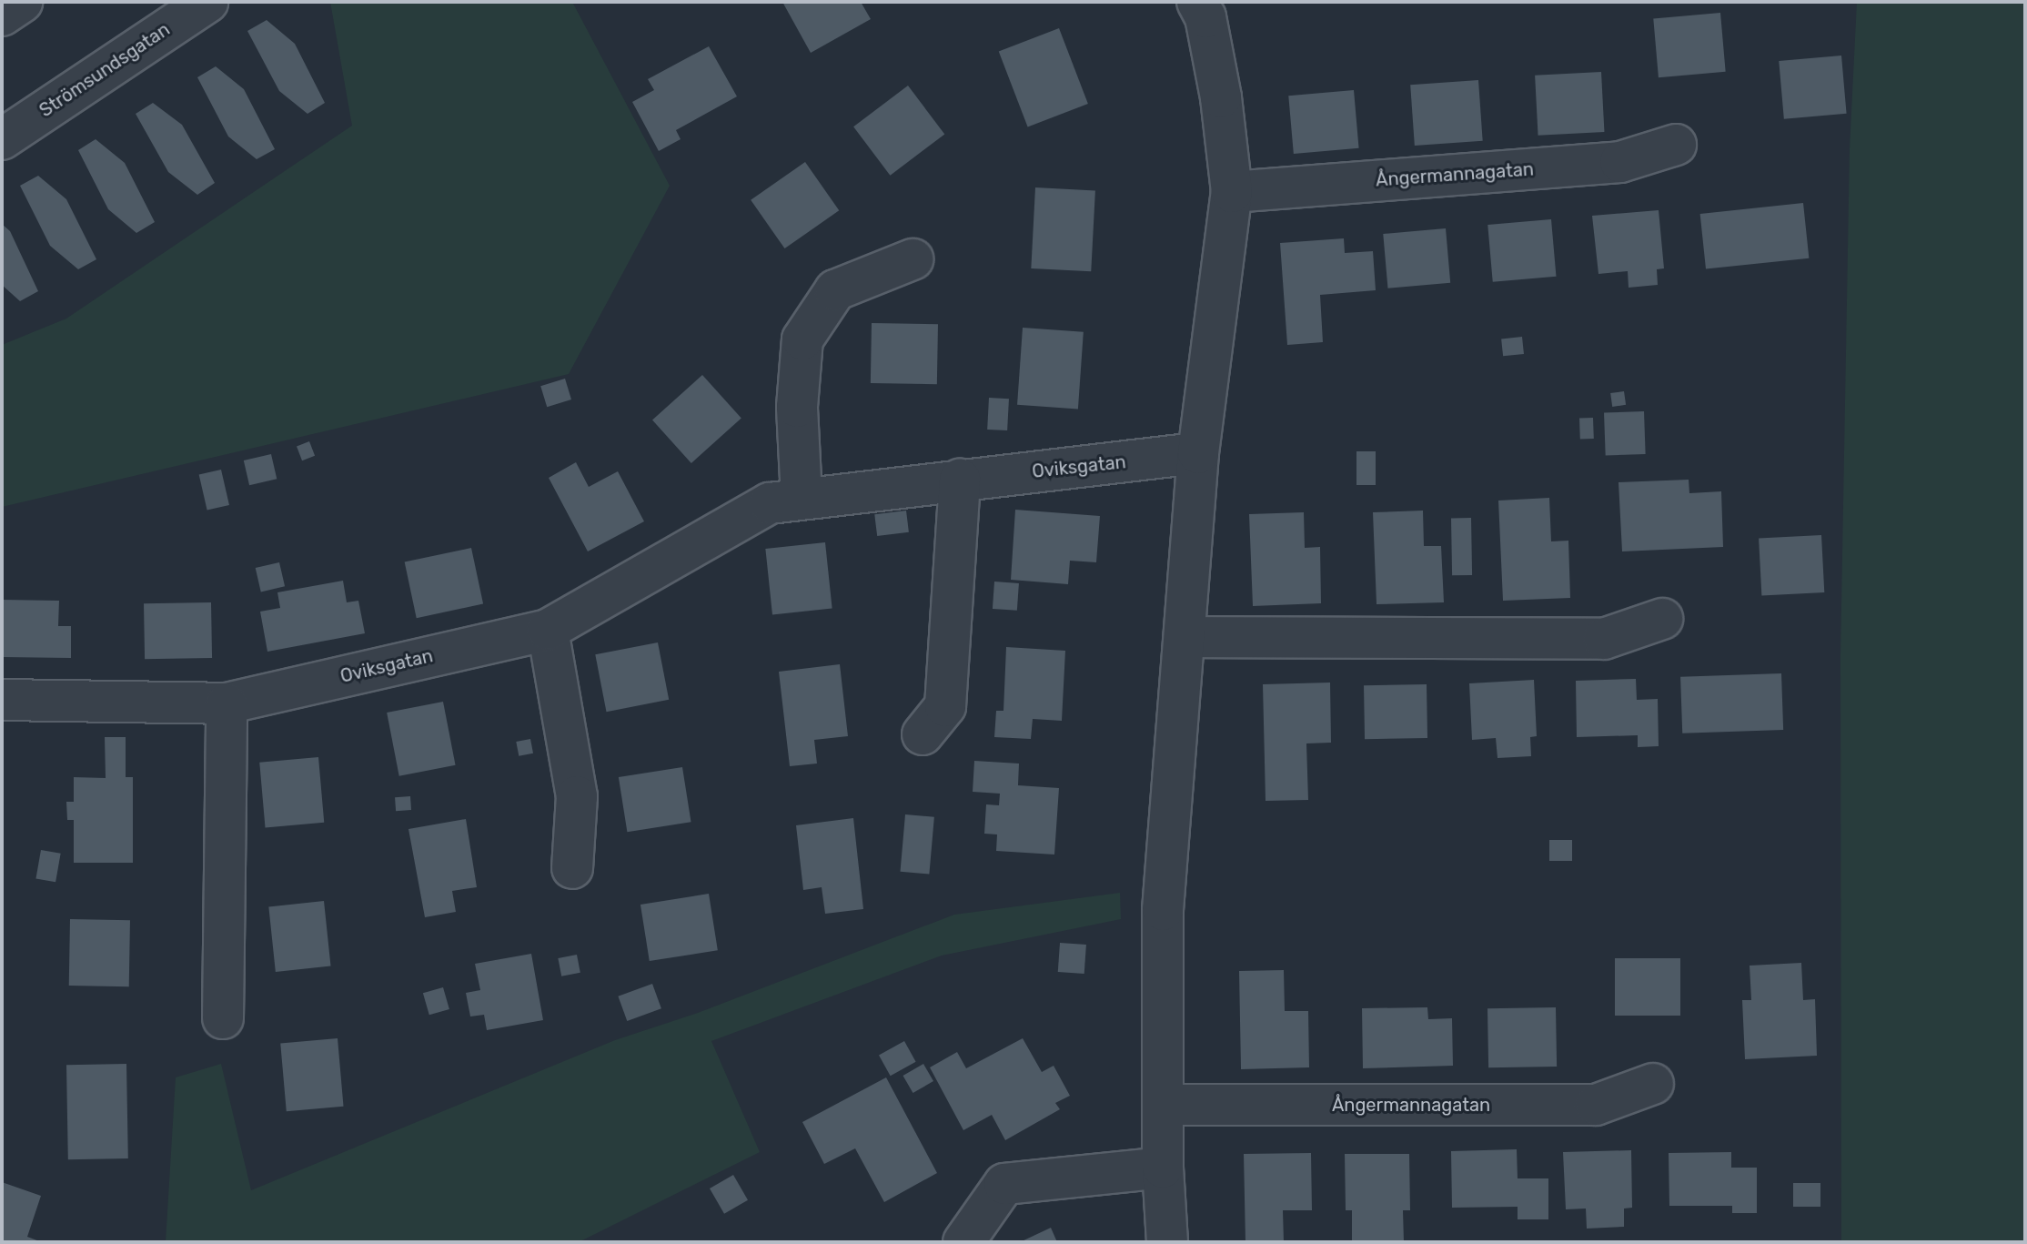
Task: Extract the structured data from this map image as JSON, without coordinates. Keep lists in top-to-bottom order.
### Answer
{
  "streets": {
    "street": ["Strömsundsgatan", "Ångermannagatan", "Oviksgatan"]
  }
}
